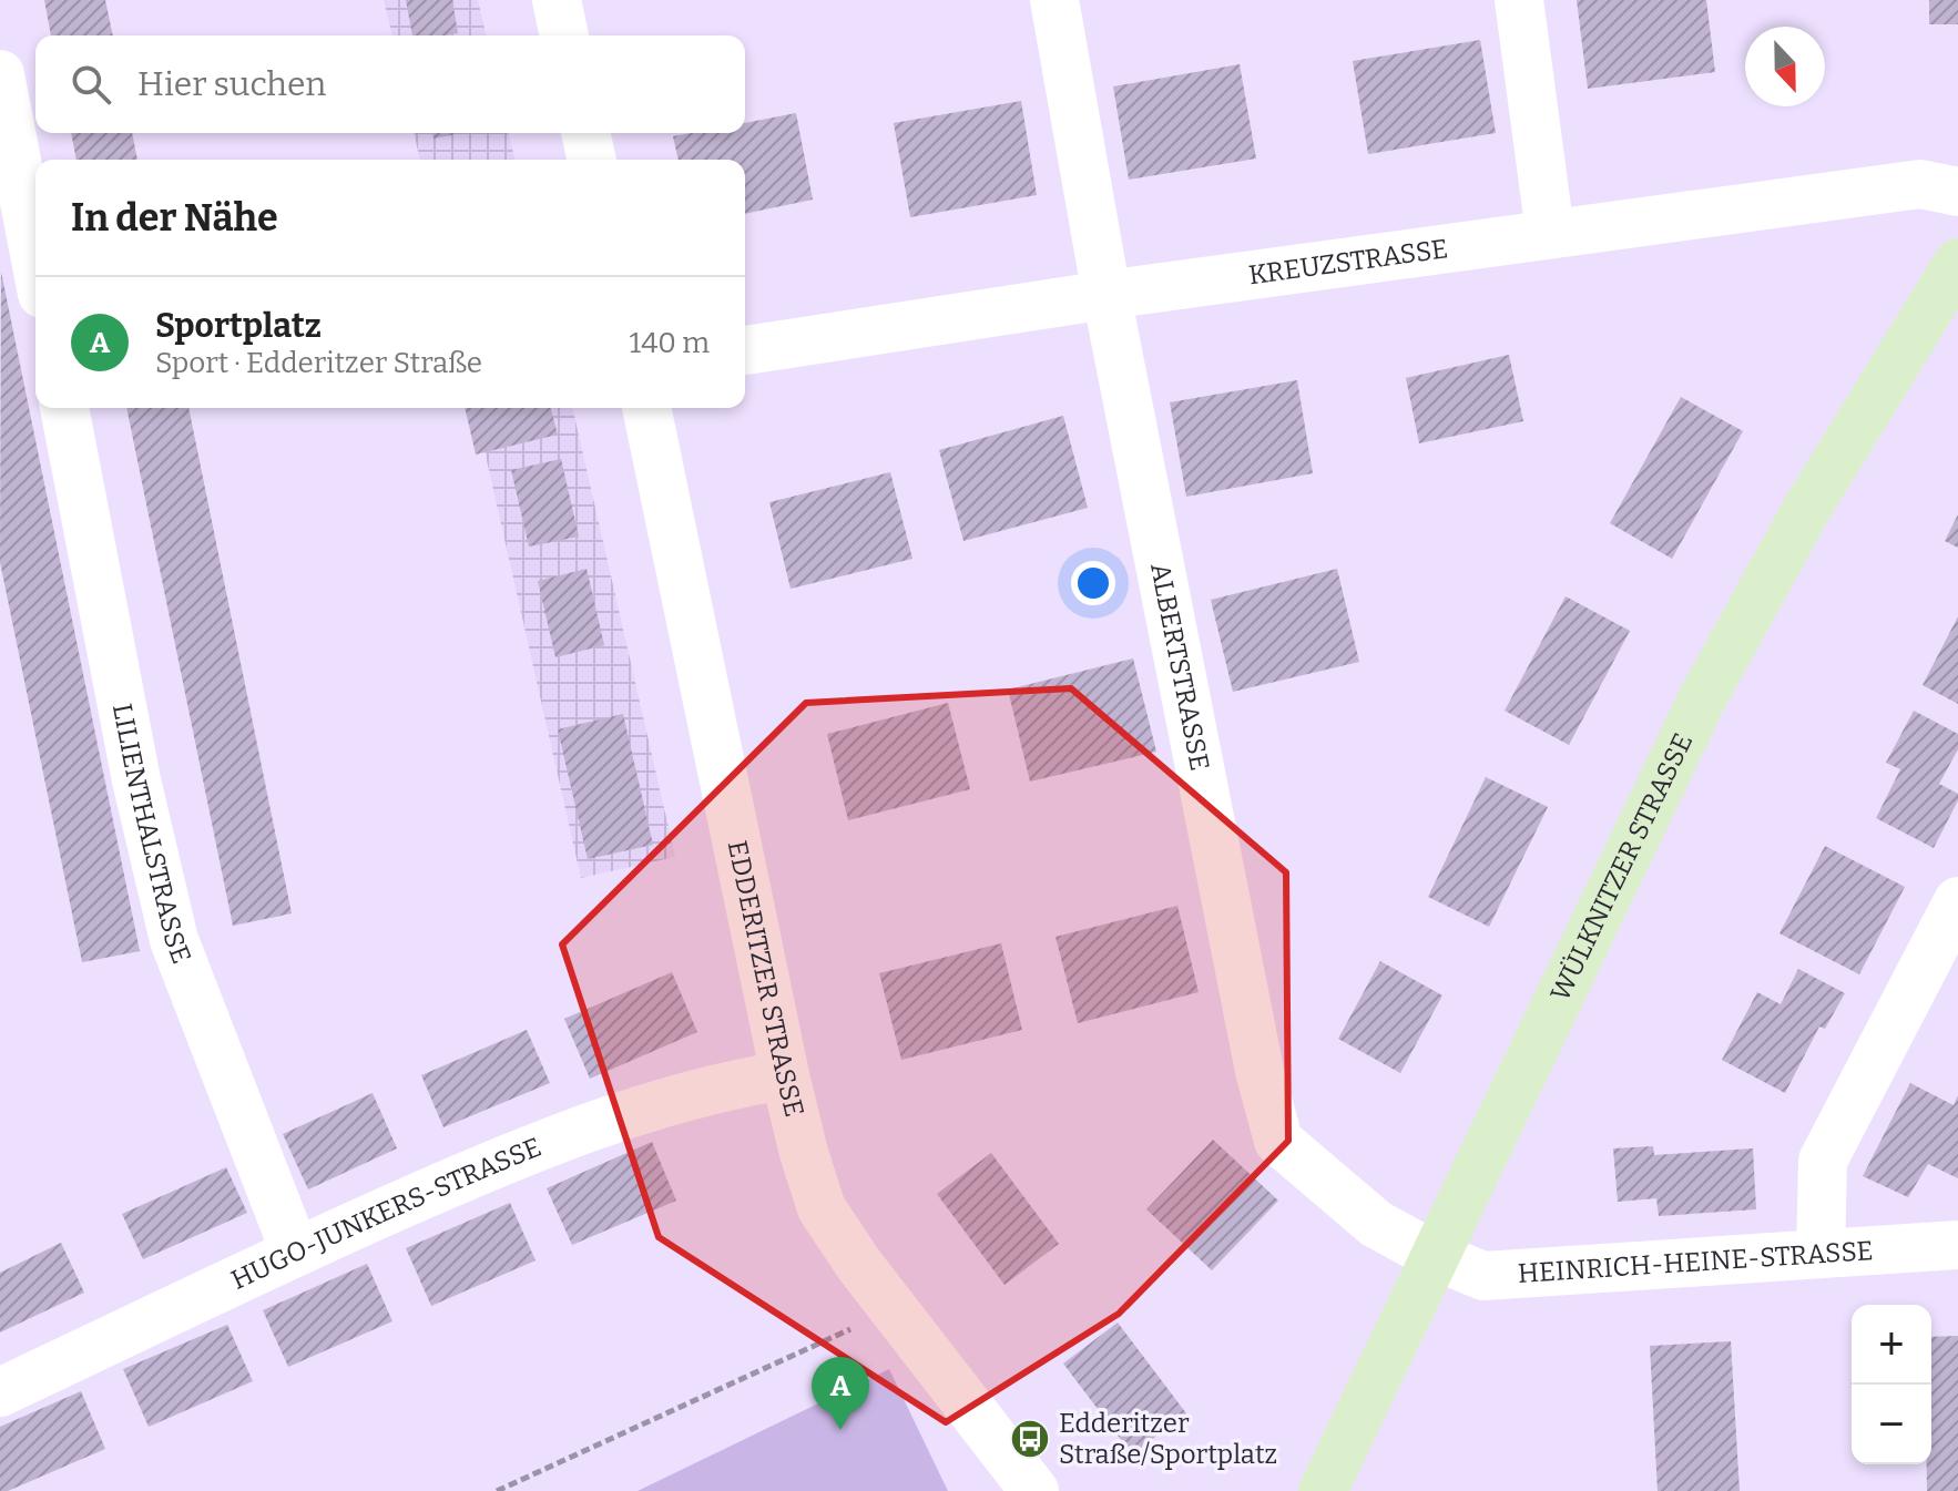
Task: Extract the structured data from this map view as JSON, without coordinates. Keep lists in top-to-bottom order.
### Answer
{
  "streets": {
    "street": [
      "KREUZSTRASSE",
      "ALBERTSTRASSE",
      "LILIENTHALSTRASSE",
      "WÜLKNITZER STRASSE",
      "EDDERITZER STRASSE",
      "HUGO-JUNKERS-STRASSE",
      "HEINRICH-HEINE-STRASSE"
    ]
  },
  "crossings": [
    ["KREUZSTRASSE", "ALBERTSTRASSE"],
    ["ALBERTSTRASSE", "WÜLKNITZER STRASSE"],
    ["ALBERTSTRASSE", "HEINRICH-HEINE-STRASSE"],
    ["LILIENTHALSTRASSE", "HUGO-JUNKERS-STRASSE"],
    ["WÜLKNITZER STRASSE", "HEINRICH-HEINE-STRASSE"],
    ["EDDERITZER STRASSE", "HUGO-JUNKERS-STRASSE"]
  ],
  "places": {
    "bus stop": ["Edderitzer Straße/Sportplatz"]
  },
  "north": "bottom",
  "page": {
    "search": "Hier suchen",
    "heading": "In der Nähe",
    "list": [
      {
        "mark": "A",
        "name": "Sportplatz",
        "note": "Sport · Edderitzer Straße",
        "value": "140 m"
      }
    ],
    "map_buttons": ["+", "−"],
    "pins": "A"
  }
}
